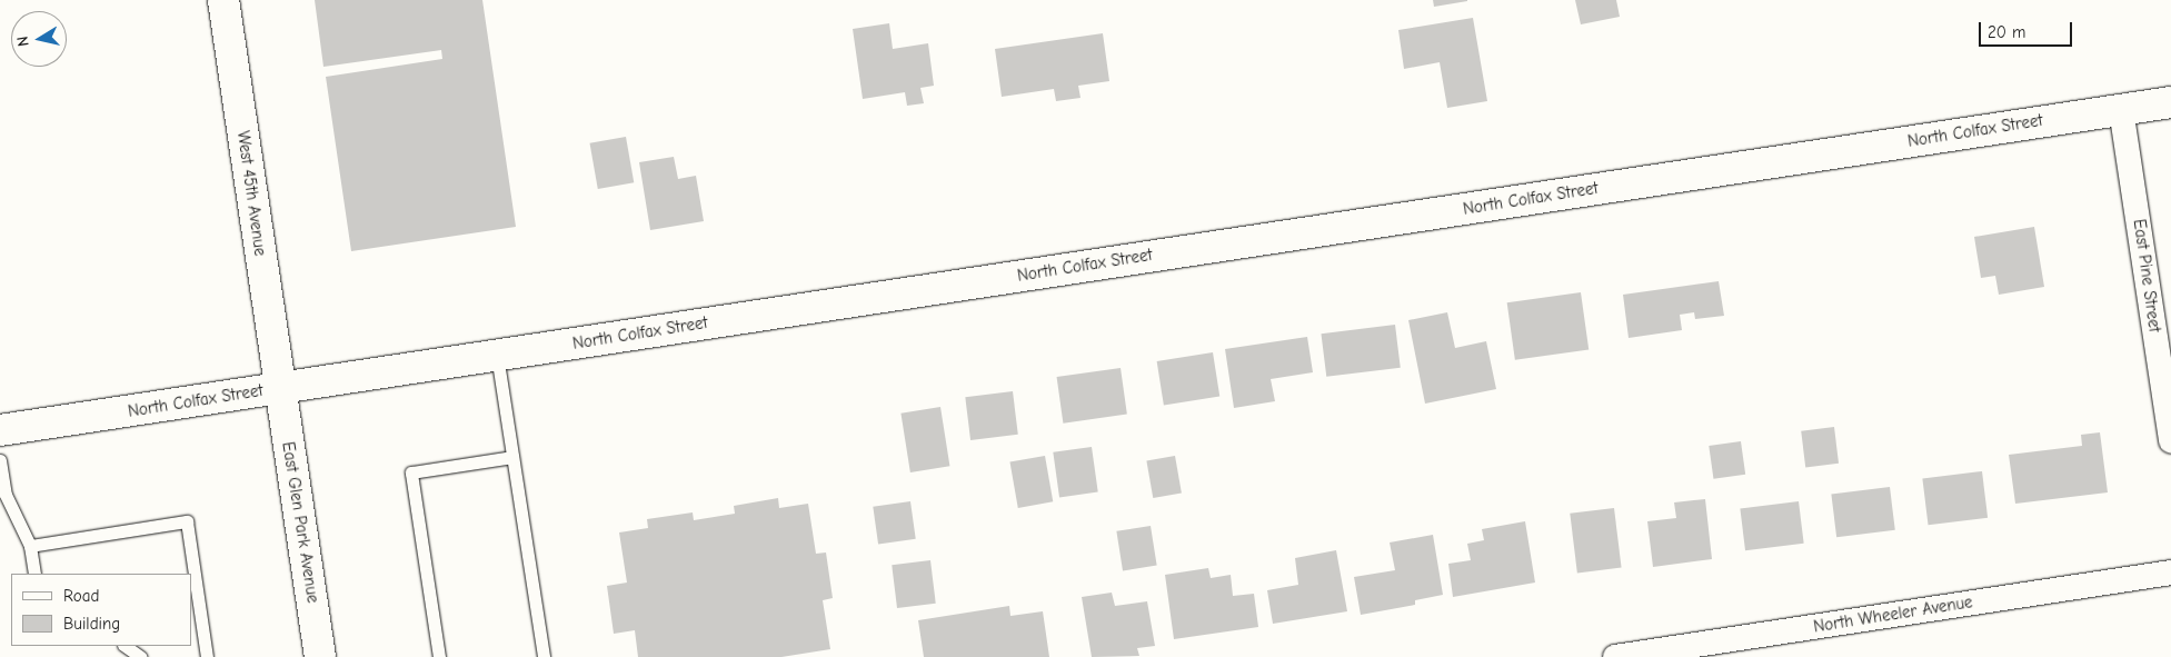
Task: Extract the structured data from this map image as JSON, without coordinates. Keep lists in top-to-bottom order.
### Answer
{
  "streets": {
    "street": [
      "North Colfax Street",
      "West 45th Avenue",
      "East Pine Street",
      "East Glen Park Avenue",
      "North Wheeler Avenue"
    ]
  },
  "crossings": [
    ["North Colfax Street", "West 45th Avenue"],
    ["North Colfax Street", "East Pine Street"],
    ["North Colfax Street", "East Glen Park Avenue"],
    ["West 45th Avenue", "East Glen Park Avenue"]
  ],
  "legend": ["Road", "Building"],
  "scale_bar": "20 m",
  "north": "left"
}
